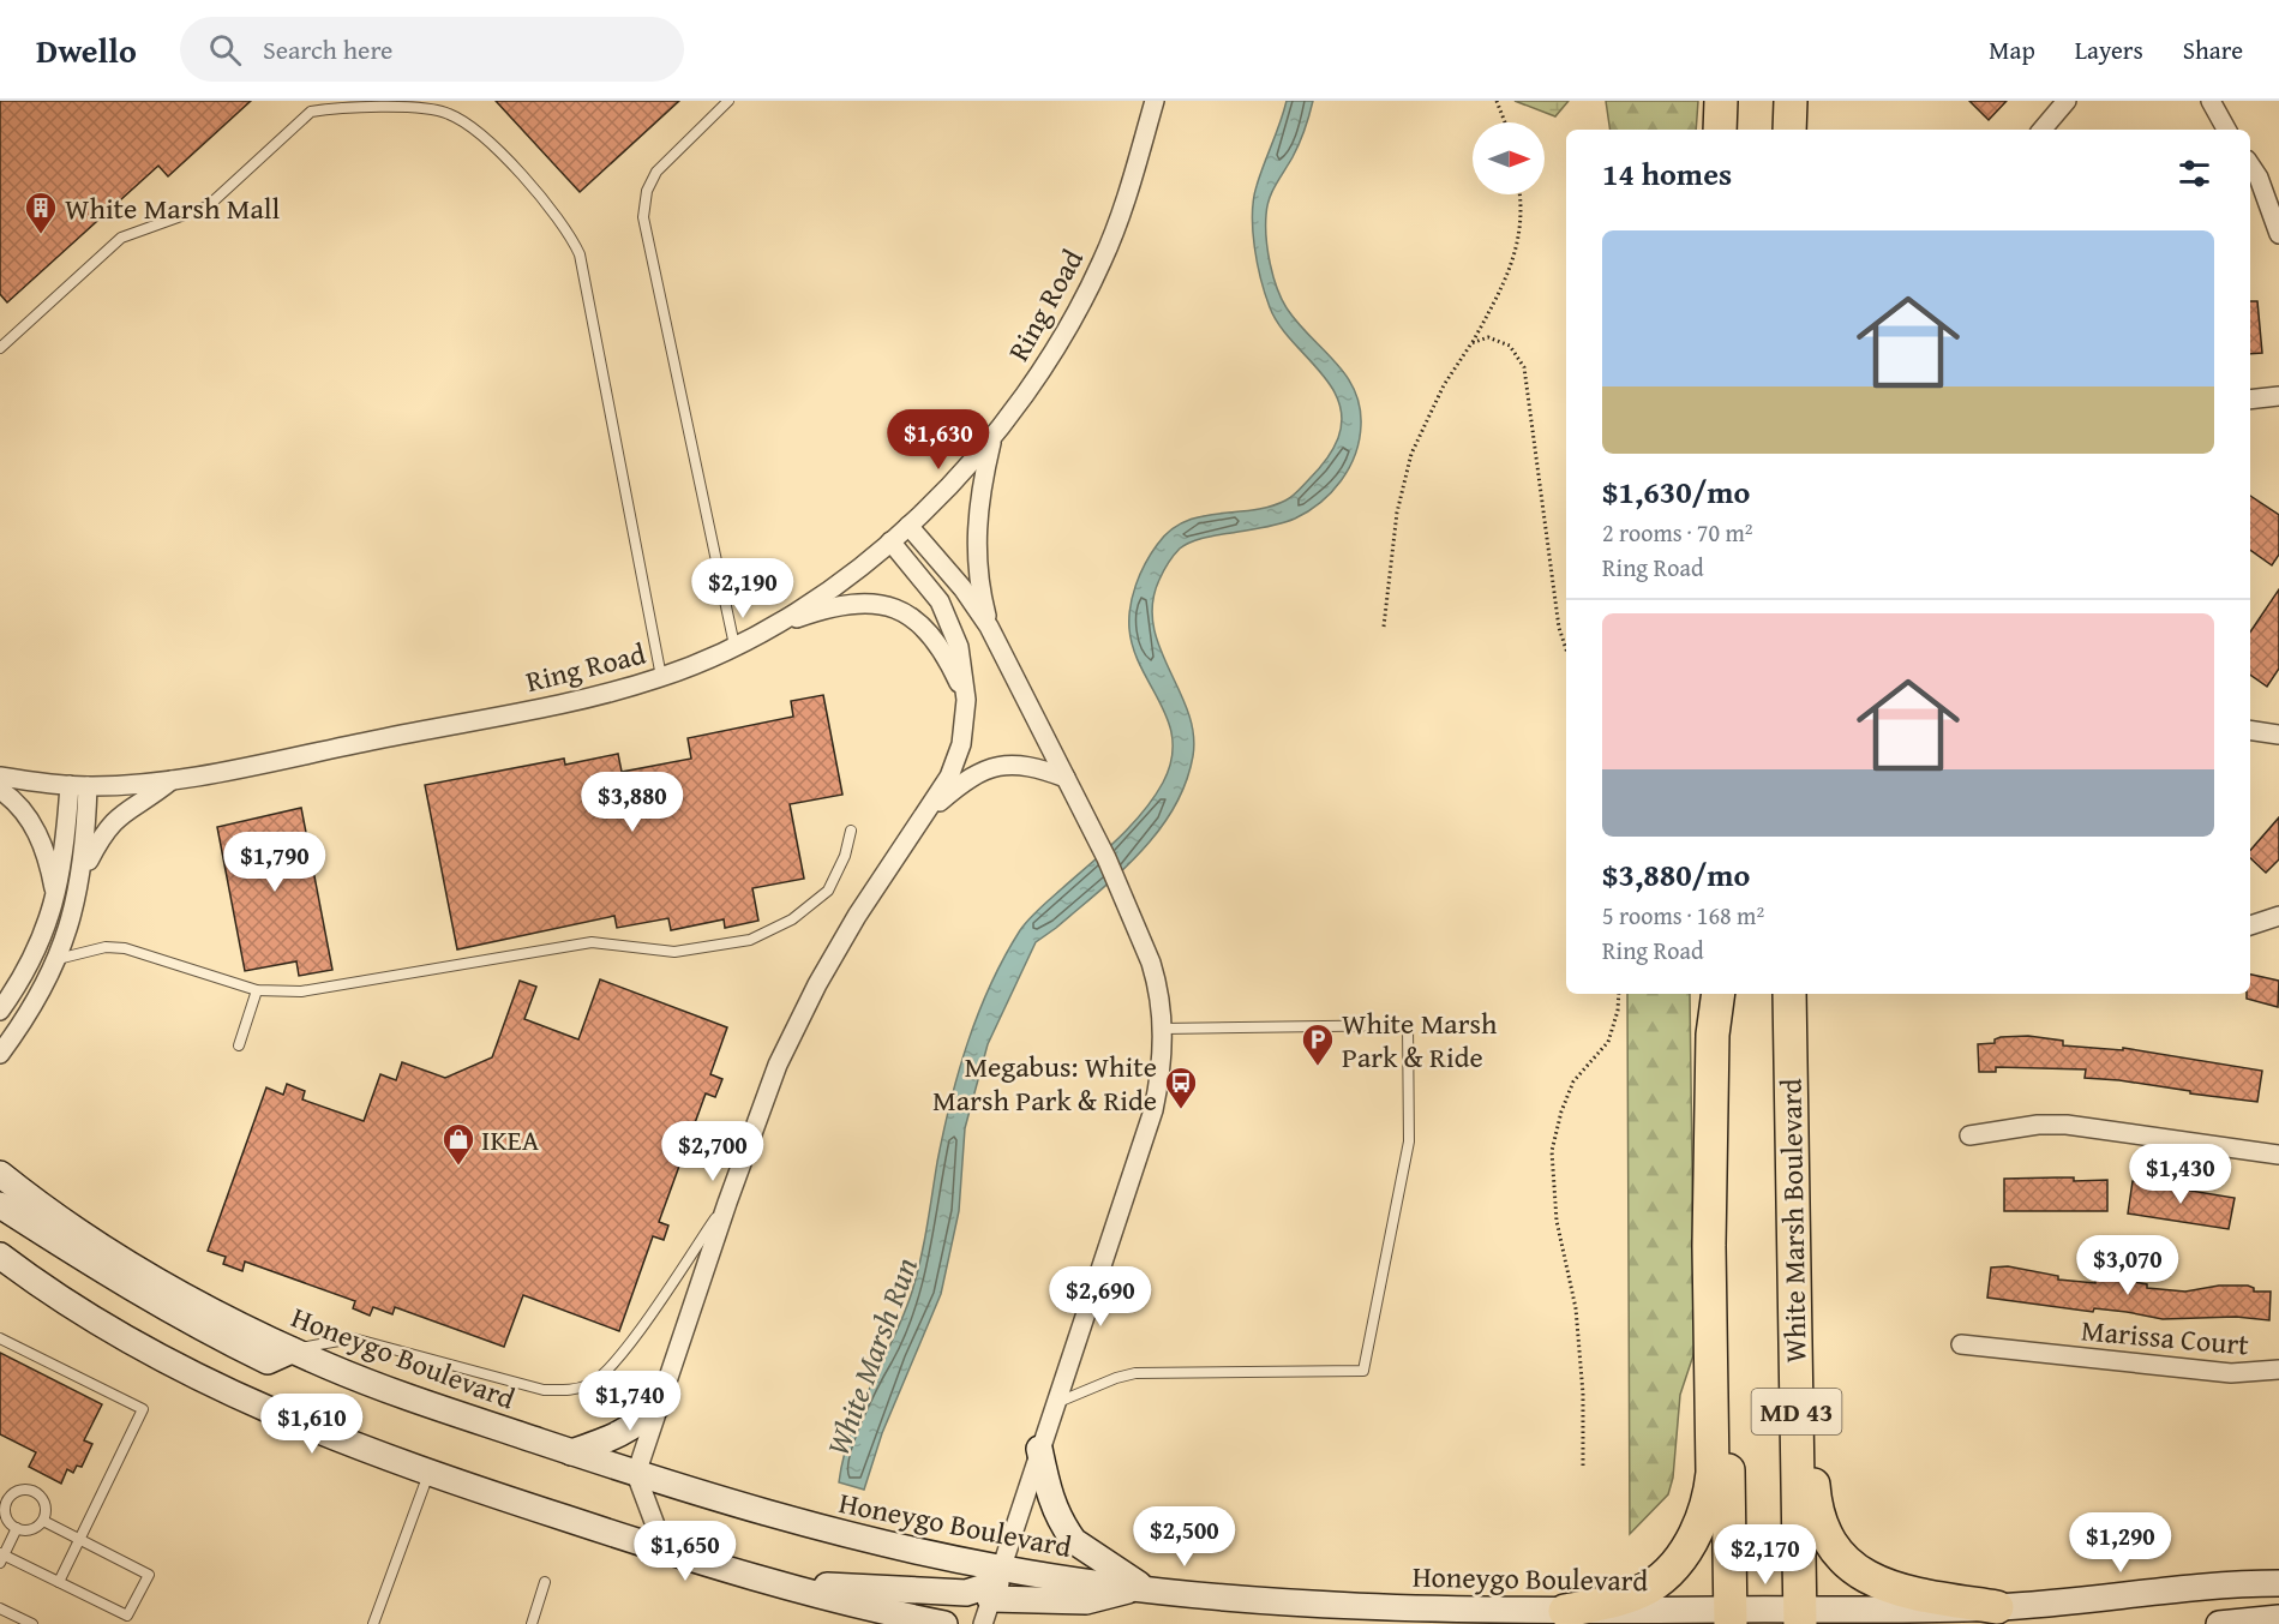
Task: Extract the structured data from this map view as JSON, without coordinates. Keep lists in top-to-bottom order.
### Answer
{
  "streets": {
    "highway": ["White Marsh Boulevard", "MD 43"],
    "main road": ["Honeygo Boulevard"],
    "street": ["Ring Road", "Marissa Court"]
  },
  "crossings": [
    ["White Marsh Boulevard", "Honeygo Boulevard"],
    ["Honeygo Boulevard", "MD 43"]
  ],
  "water": ["White Marsh Run"],
  "places": {
    "building": ["White Marsh Mall"],
    "parking": ["White Marsh Park & Ride"],
    "bus stop": ["Megabus: White Marsh Park & Ride"],
    "shop": ["IKEA"]
  },
  "north": "right",
  "page": {
    "header": "Dwello",
    "search": "Search here",
    "nav": ["Map", "Layers", "Share"],
    "heading": "14 homes",
    "list": [
      {
        "name": "$1,630/mo",
        "note": "2 rooms · 70 m² · Ring Road"
      },
      {
        "name": "$3,880/mo",
        "note": "5 rooms · 168 m² · Ring Road"
      }
    ],
    "price": [
      "$1,630",
      "$2,190",
      "$3,880",
      "$1,790",
      "$2,700",
      "$1,430",
      "$3,070",
      "$2,690",
      "$1,740",
      "$1,610",
      "$2,500",
      "$1,290",
      "$1,650",
      "$2,170"
    ]
  }
}
